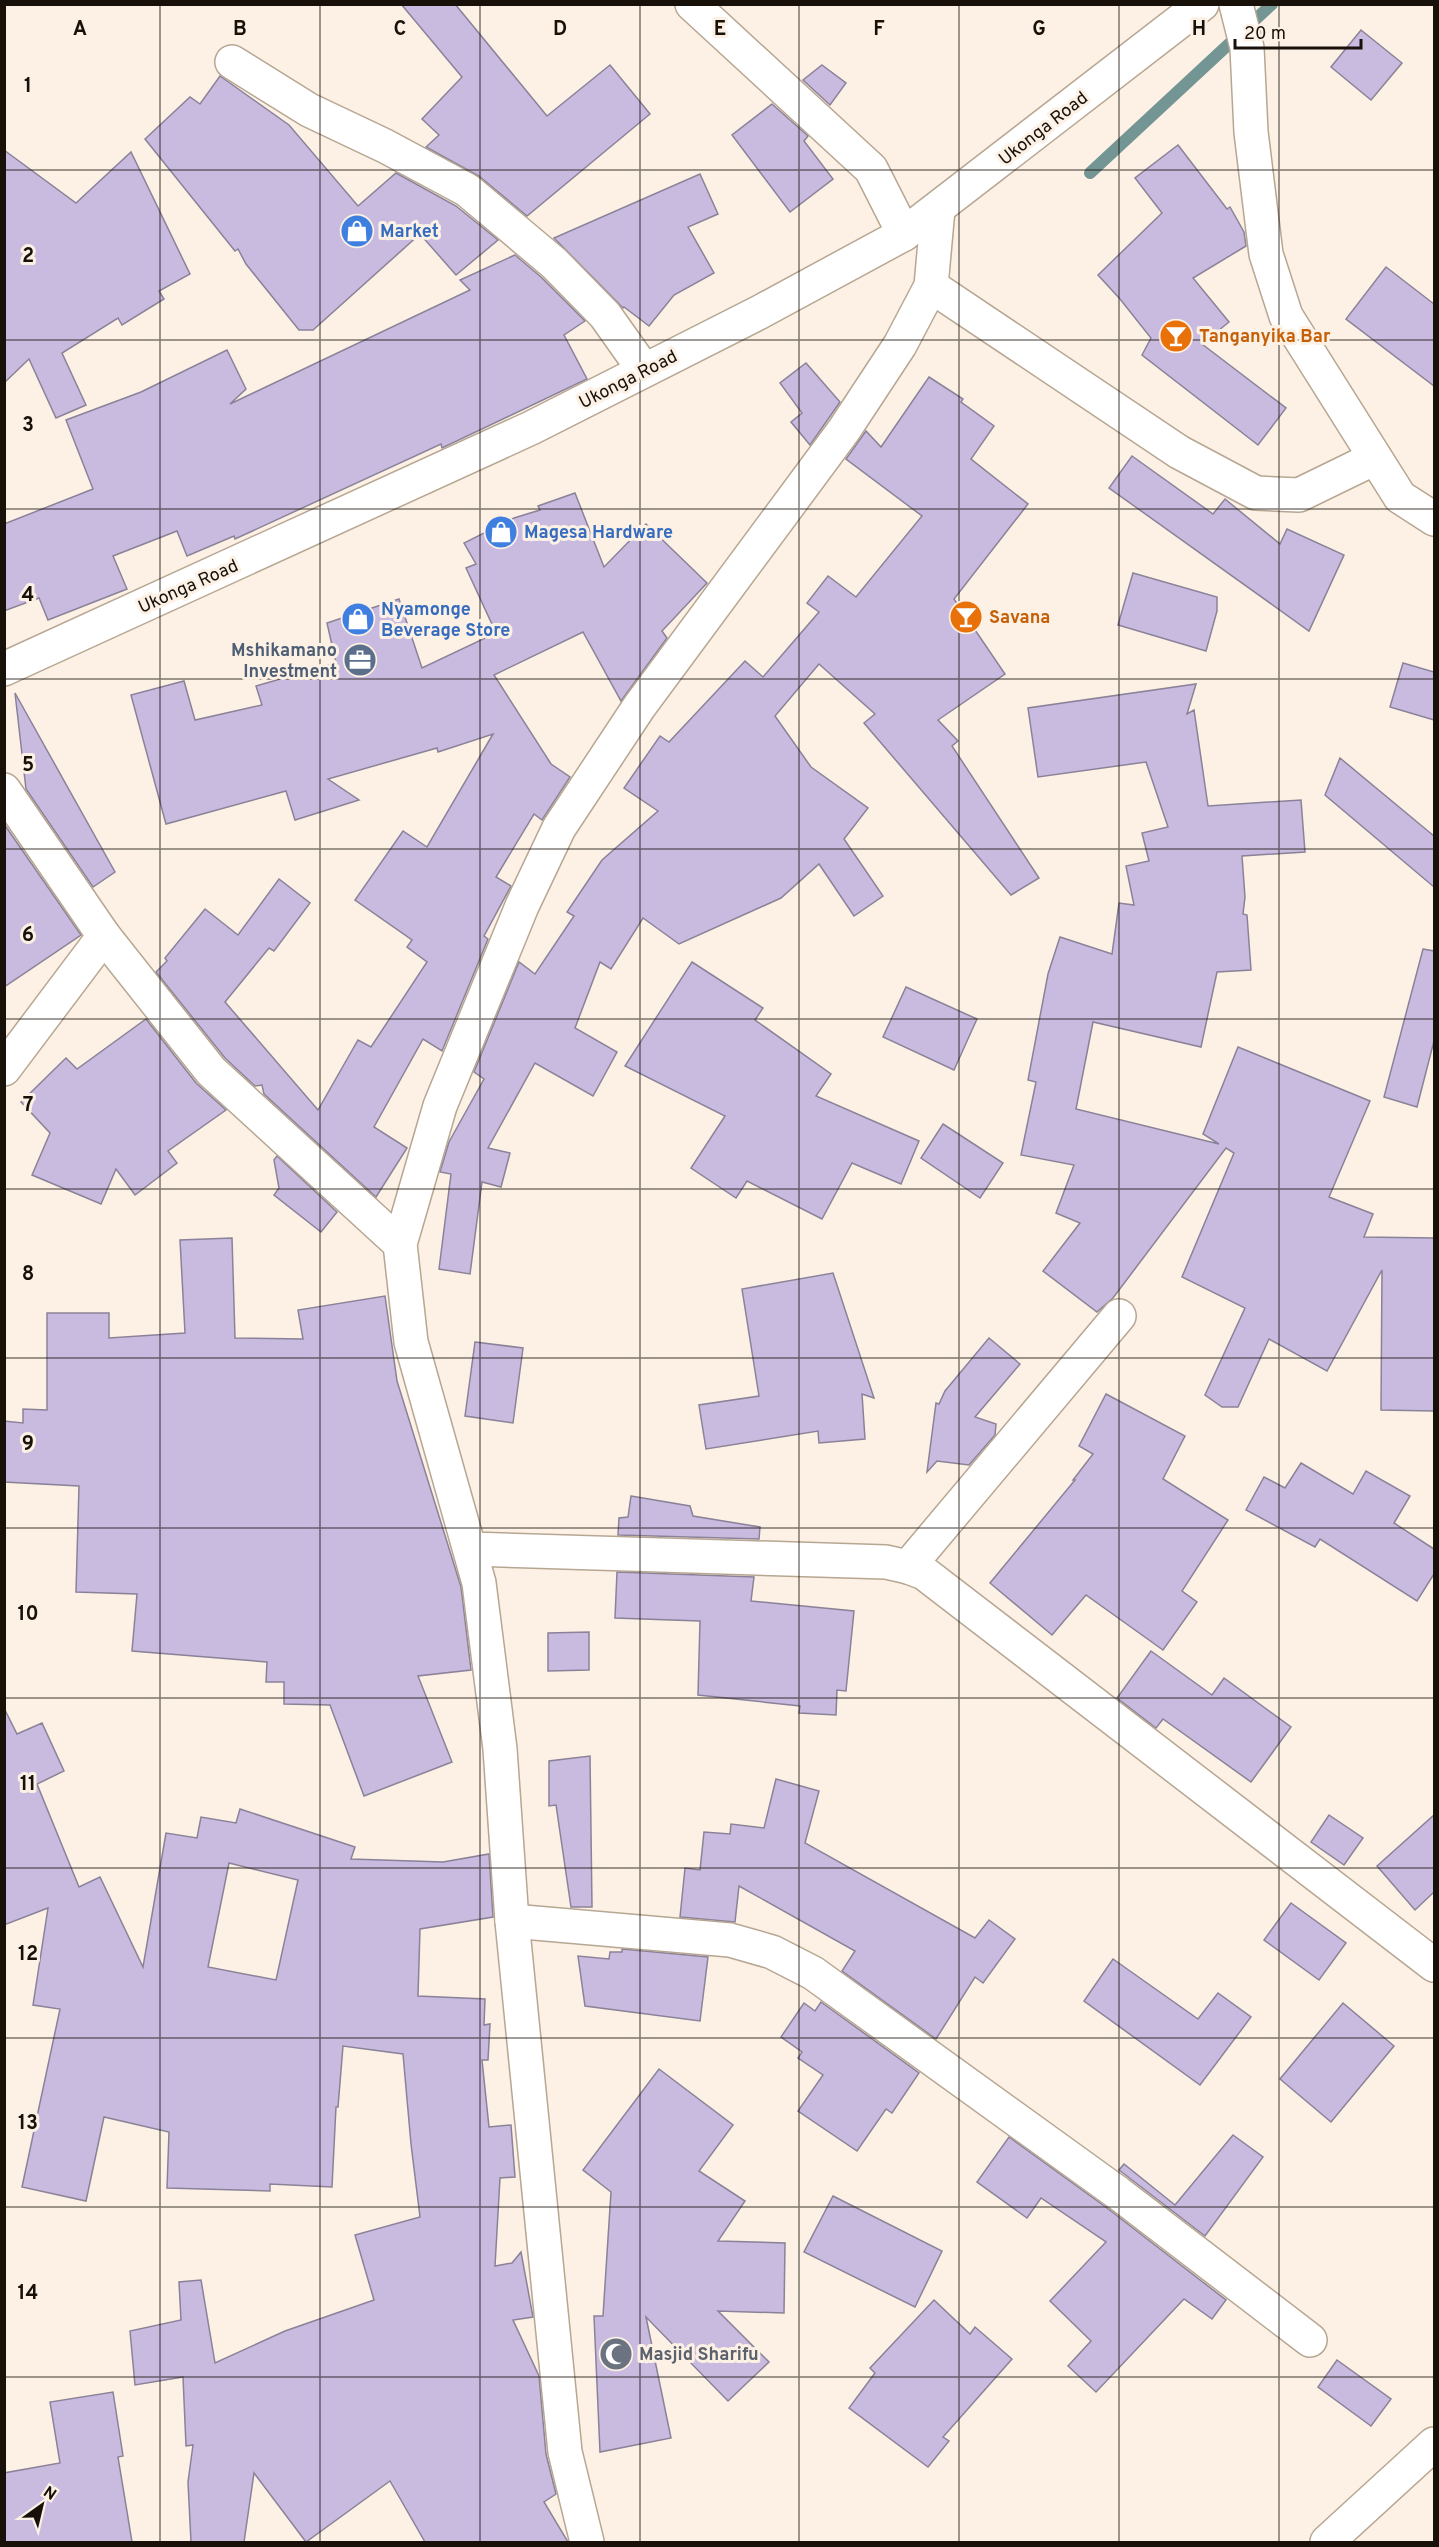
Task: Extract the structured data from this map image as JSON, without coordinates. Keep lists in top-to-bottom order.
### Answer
{
  "streets": {
    "street": ["Ukonga Road"]
  },
  "places": {
    "shop": ["Market", "Magesa Hardware", "Nyamonge Beverage Store"],
    "bar": ["Tanganyika Bar", "Savana"],
    "office": ["Mshikamano Investment"],
    "mosque": ["Masjid Sharifu"]
  },
  "scale_bar": "20 m",
  "north": "top right",
  "grid": {
    "columns": [
      "A",
      "B",
      "C",
      "D",
      "E",
      "F",
      "G",
      "H"
    ],
    "rows": [
      "1",
      "2",
      "3",
      "4",
      "5",
      "6",
      "7",
      "8",
      "9",
      "10",
      "11",
      "12",
      "13",
      "14"
    ]
  }
}
